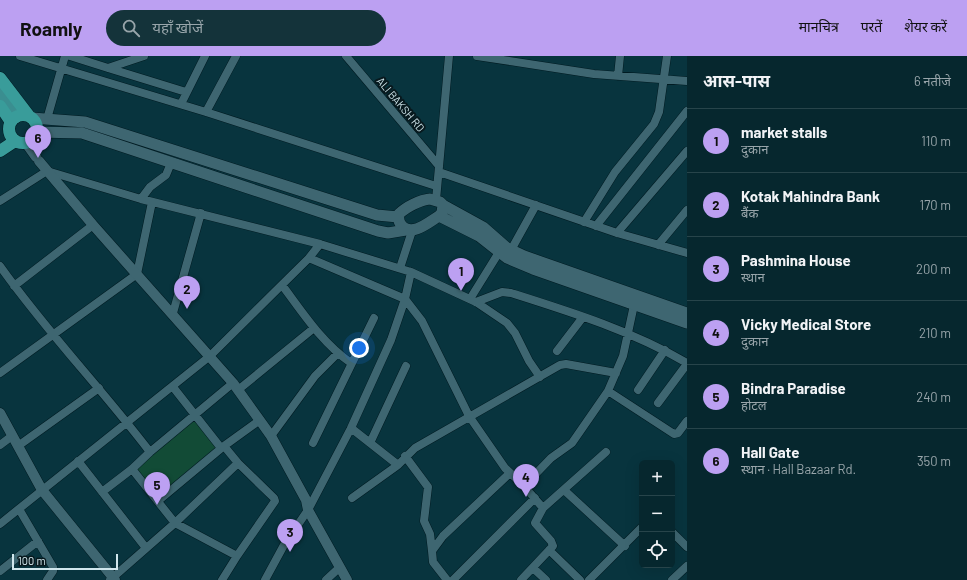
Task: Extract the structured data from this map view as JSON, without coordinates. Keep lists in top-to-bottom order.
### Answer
{
  "streets": {
    "street": ["ALI BAKSH RD"]
  },
  "scale_bar": "100 m",
  "page": {
    "header": "Roamly",
    "search": "यहाँ खोजें",
    "nav": ["मानचित्र", "परतें", "शेयर करें"],
    "heading": ["आस-पास", "6 नतीजे"],
    "list": [
      {
        "mark": "1",
        "name": "market stalls",
        "note": "दुकान",
        "value": "110 m"
      },
      {
        "mark": "2",
        "name": "Kotak Mahindra Bank",
        "note": "बैंक",
        "value": "170 m"
      },
      {
        "mark": "3",
        "name": "Pashmina House",
        "note": "स्थान",
        "value": "200 m"
      },
      {
        "mark": "4",
        "name": "Vicky Medical Store",
        "note": "दुकान",
        "value": "210 m"
      },
      {
        "mark": "5",
        "name": "Bindra Paradise",
        "note": "होटल",
        "value": "240 m"
      },
      {
        "mark": "6",
        "name": "Hall Gate",
        "note": "स्थान · Hall Bazaar Rd.",
        "value": "350 m"
      }
    ],
    "pins": [
      "6",
      "1",
      "2",
      "4",
      "5",
      "3"
    ],
    "map_buttons": ["+", "−"],
    "scale": "100 m"
  }
}
